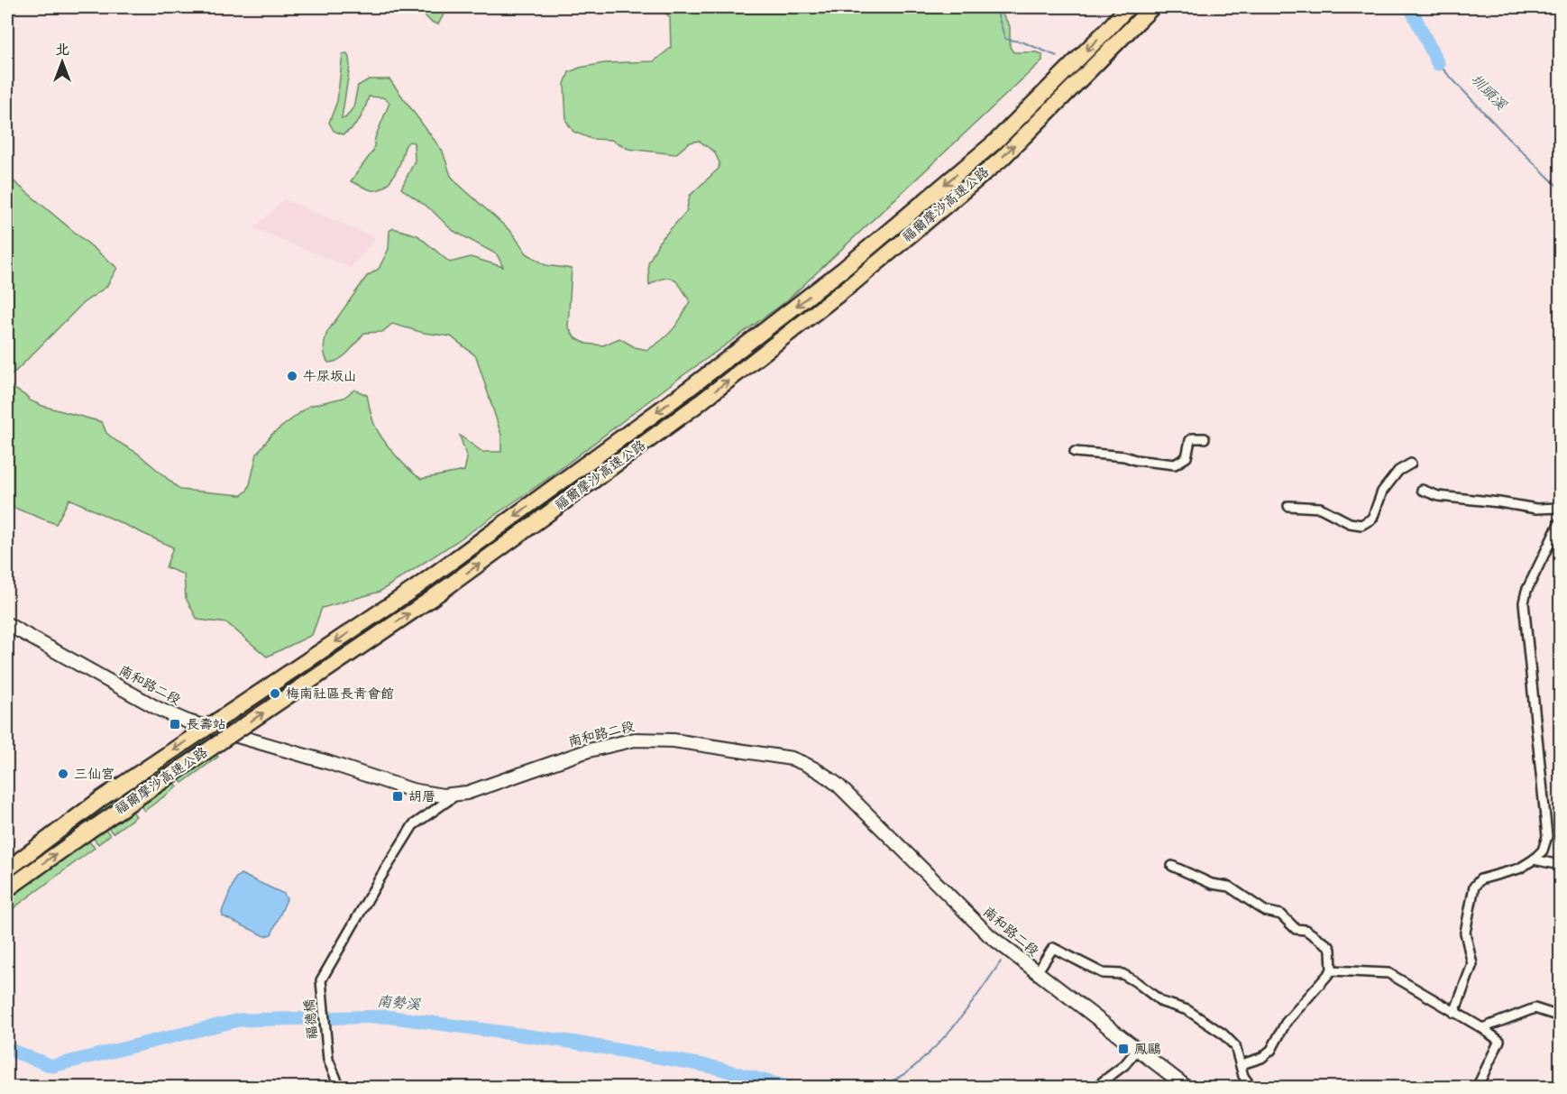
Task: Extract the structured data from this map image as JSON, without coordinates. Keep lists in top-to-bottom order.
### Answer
{
  "streets": {
    "highway": ["福爾摩沙高速公路"],
    "main road": ["南和路二段"],
    "street": ["福德橋"]
  },
  "crossings": [
    ["南和路二段", "福德橋"]
  ],
  "water": ["圳頭溪", "南勢溪"],
  "places": {
    "other": ["牛尿坂山", "梅南社區長青會館", "三仙宮"],
    "transit": ["長壽站", "胡厝", "鳳鷗"]
  },
  "north": "top"
}
